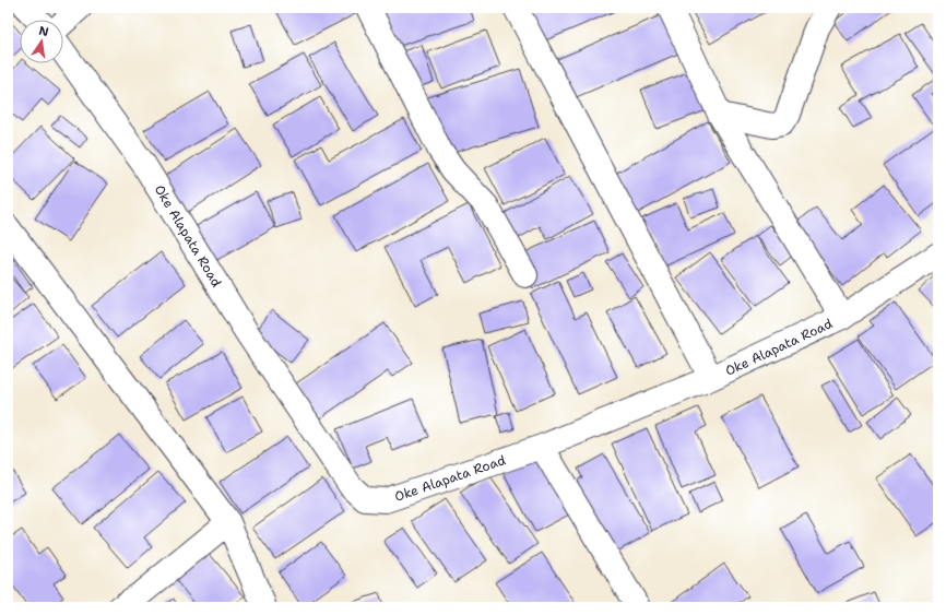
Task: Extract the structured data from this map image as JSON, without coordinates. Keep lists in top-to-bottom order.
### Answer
{
  "streets": {
    "street": ["Oke Alapata Road"]
  },
  "north": "top"
}
